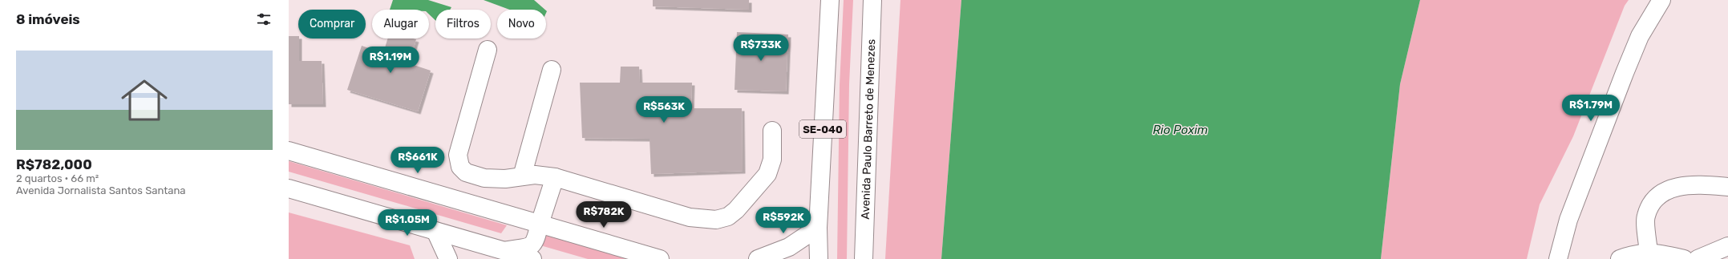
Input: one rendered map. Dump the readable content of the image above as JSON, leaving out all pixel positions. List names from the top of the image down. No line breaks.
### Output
{"streets":{"main road":["SE-040","Avenida Paulo Barreto de Menezes"]},"water":["Rio Poxim"],"page":{"heading":"8 imóveis","chip":["Comprar","Alugar","Filtros","Novo"],"price":["R$733K","R$1.19M","R$1.79M","R$563K","R$661K","R$782K","R$592K","R$1.05M"],"list":[{"name":"R$782,000","note":"2 quartos · 66 m² · Avenida Jornalista Santos Santana"}]}}
